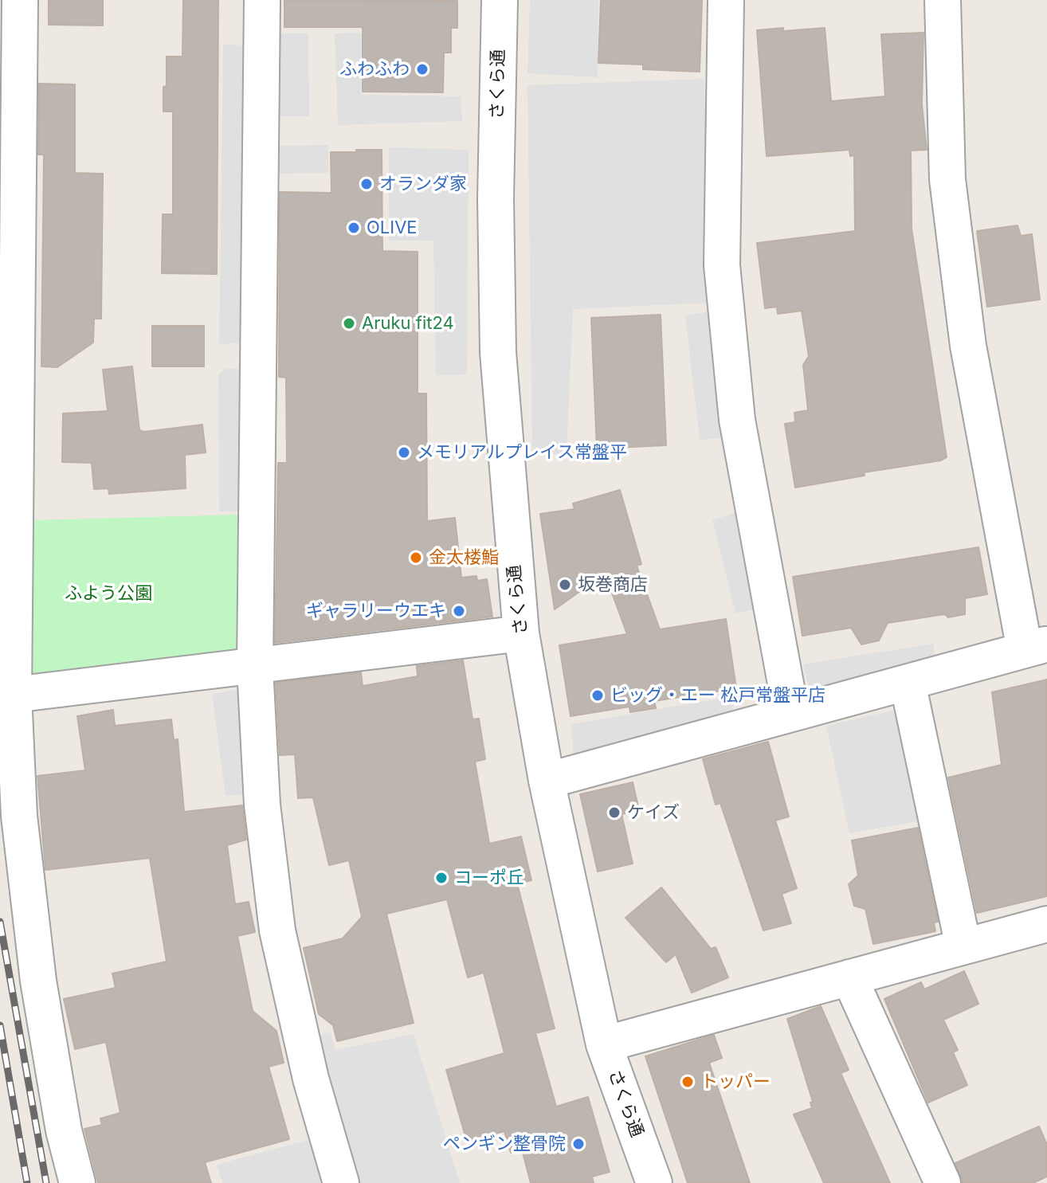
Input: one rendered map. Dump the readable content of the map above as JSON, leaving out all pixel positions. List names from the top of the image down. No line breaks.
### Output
{"streets":{"street":["さくら通"]},"parks":["ふよう公園"],"places":["ふわふわ","オランダ家","OLIVE","Aruku fit24","メモリアルプレイス常盤平","金太楼鮨","坂巻商店","ギャラリーウエキ","ビッグ・エー 松戸常盤平店","ケイズ","コーポ丘","トッパー","ペンギン整骨院"]}
